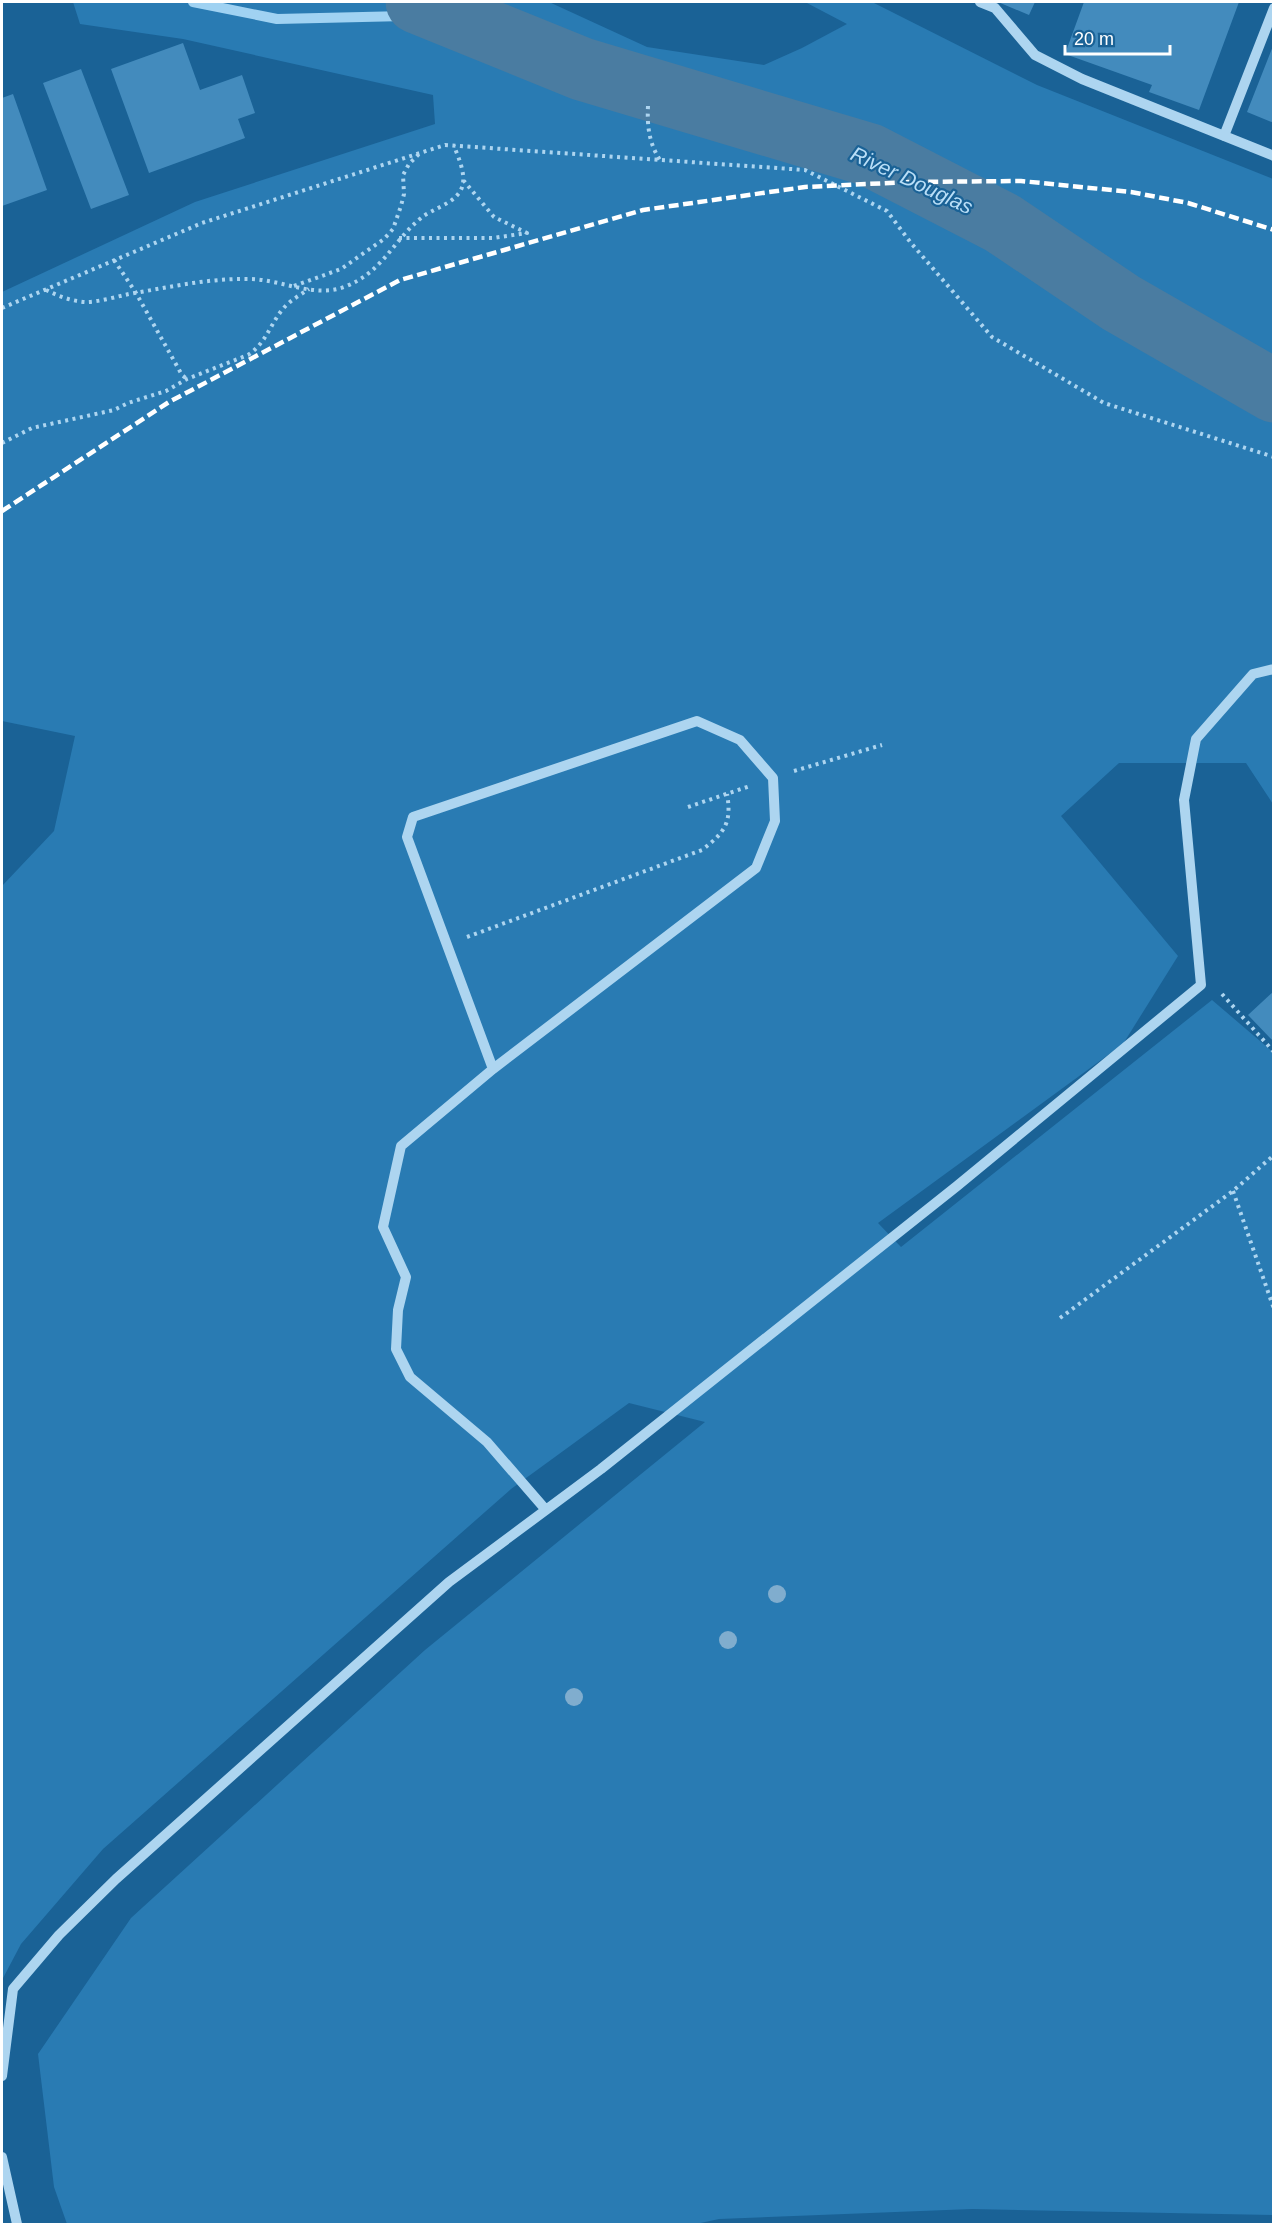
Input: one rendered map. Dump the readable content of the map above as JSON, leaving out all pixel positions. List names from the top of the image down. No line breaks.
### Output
{"water":["River Douglas"],"scale_bar":"20 m"}
